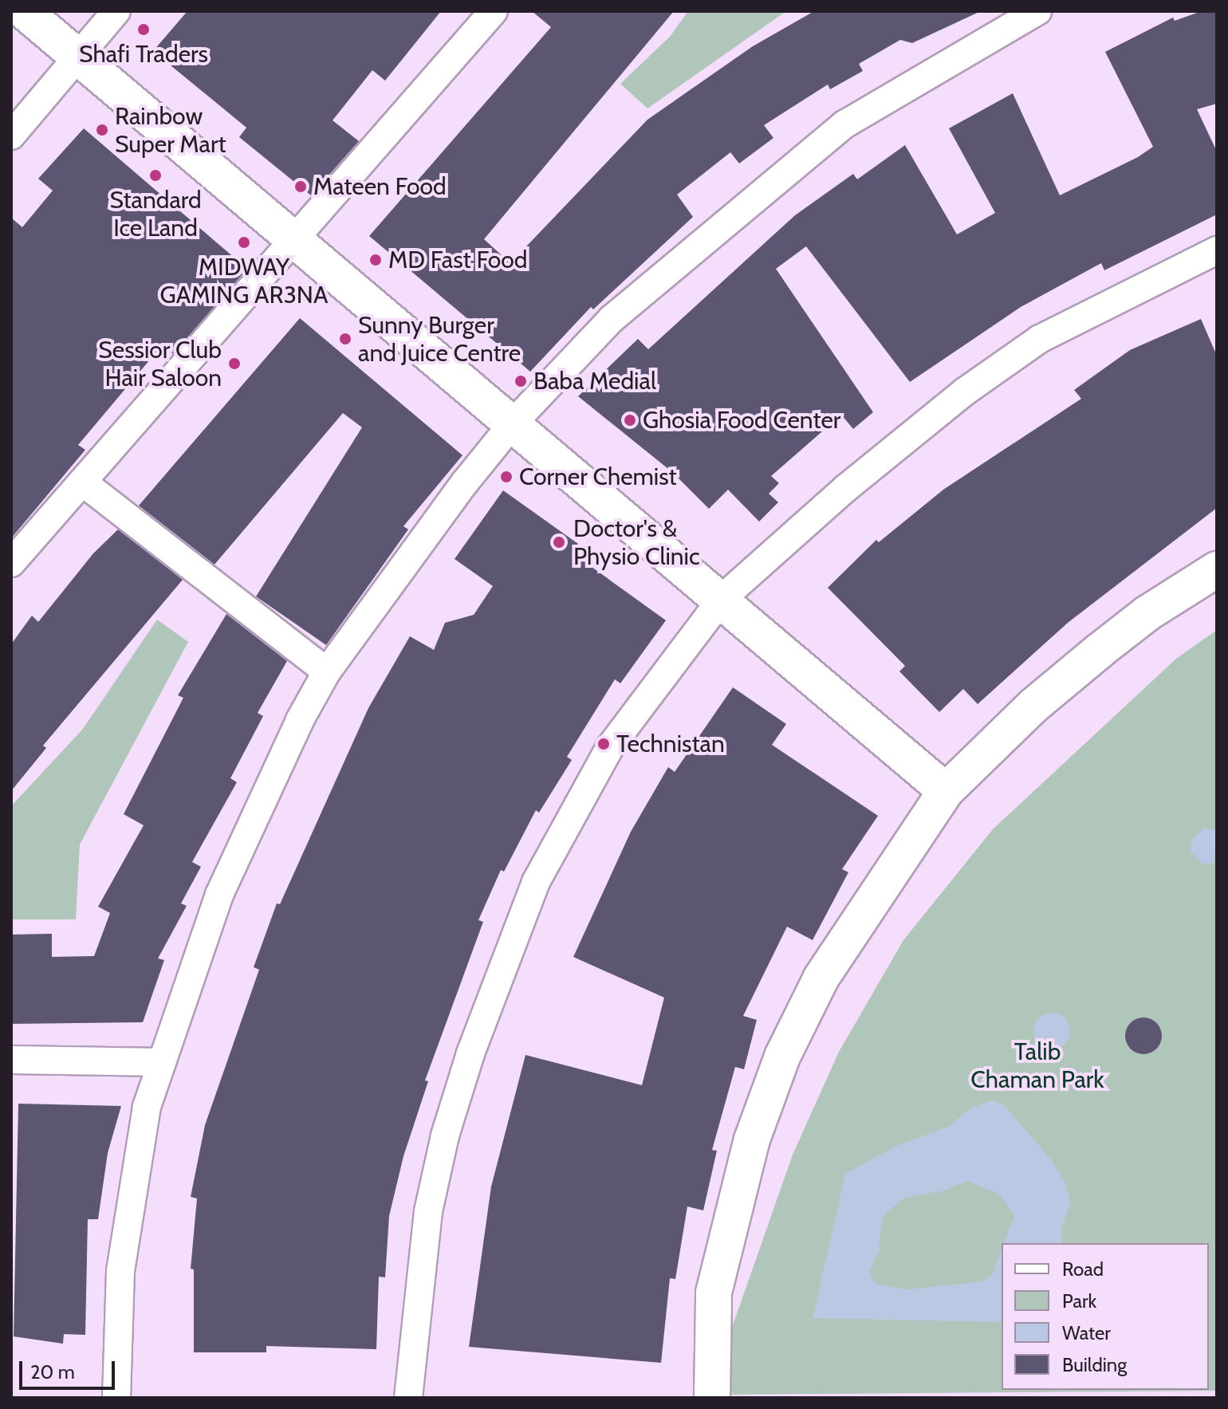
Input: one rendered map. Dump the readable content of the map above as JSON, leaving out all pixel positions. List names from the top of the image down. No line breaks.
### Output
{"parks":["Talib Chaman Park"],"places":["Shafi Traders","Rainbow Super Mart","Standard Ice Land","Mateen Food","MIDWAY GAMING AR3NA","MD Fast Food","Sunny Burger and Juice Centre","Sessior Club Hair Saloon","Baba Medial","Ghosia Food Center","Corner Chemist","Doctor's & Physio Clinic","Technistan"],"legend":["Road","Park","Water","Building"],"scale_bar":"20 m"}
